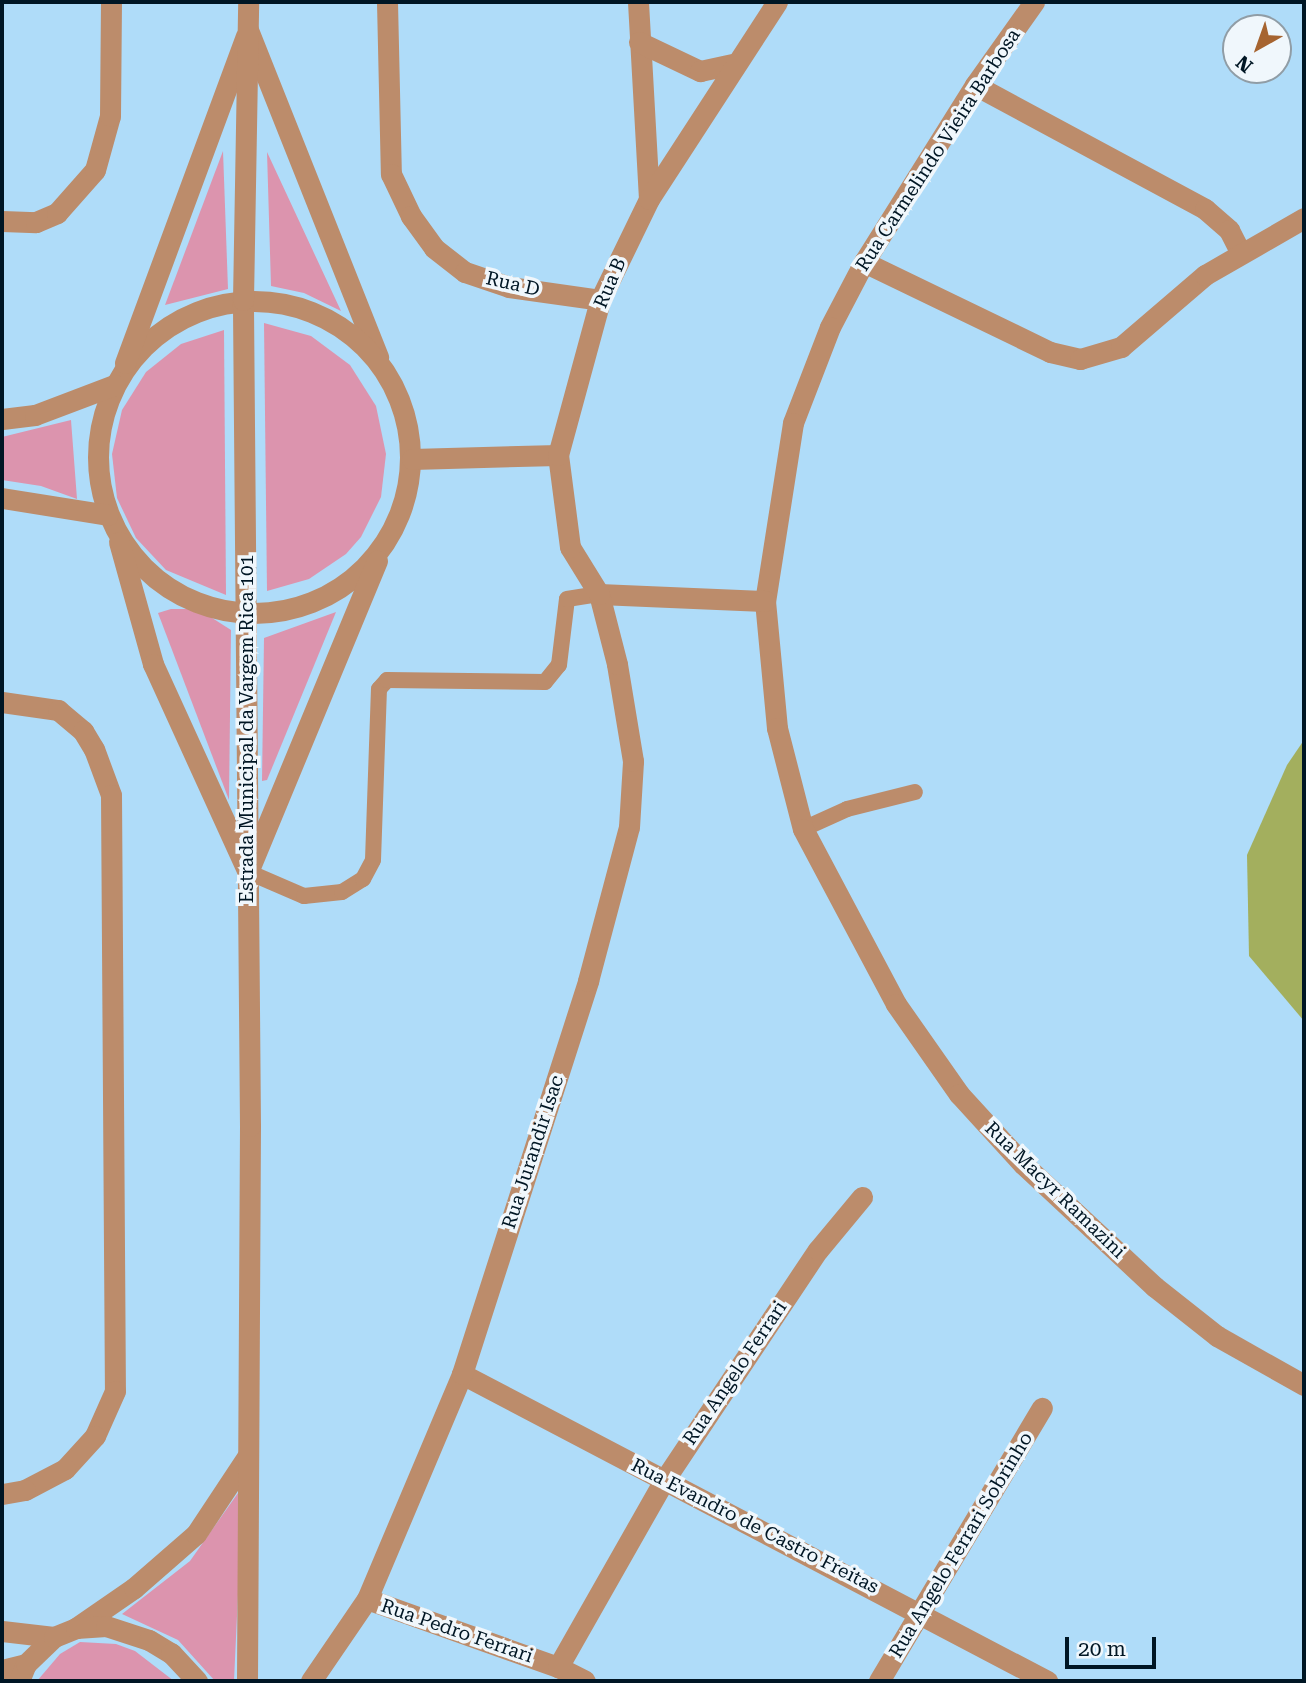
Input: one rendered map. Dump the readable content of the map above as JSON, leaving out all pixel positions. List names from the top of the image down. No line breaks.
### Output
{"streets":{"street":["Rua Carmelindo Vieira Barbosa","Rua B","Rua D","Estrada Municipal da Vargem Rica 101","Rua Jurandir Isac","Rua Macyr Ramazini","Rua Angelo Ferrari","Rua Evandro de Castro Freitas","Rua Angelo Ferrari Sobrinho","Rua Pedro Ferrari"]},"crossings":[["Rua Carmelindo Vieira Barbosa","Rua Macyr Ramazini"],["Rua B","Rua D"],["Rua B","Rua Jurandir Isac"],["Rua Jurandir Isac","Rua Evandro de Castro Freitas"],["Rua Jurandir Isac","Rua Pedro Ferrari"],["Rua Angelo Ferrari","Rua Evandro de Castro Freitas"],["Rua Angelo Ferrari","Rua Pedro Ferrari"],["Rua Evandro de Castro Freitas","Rua Angelo Ferrari Sobrinho"]],"scale_bar":"20 m","north":"bottom left"}
